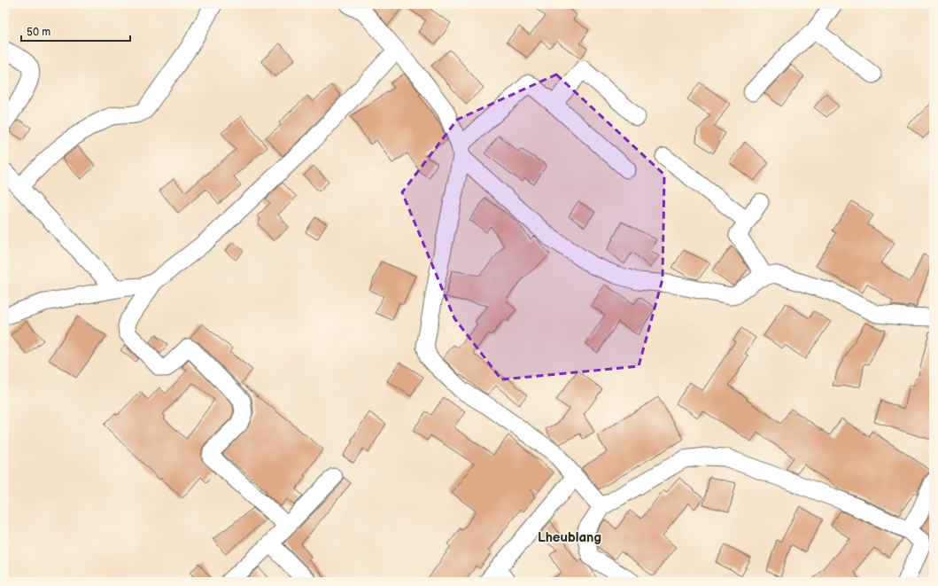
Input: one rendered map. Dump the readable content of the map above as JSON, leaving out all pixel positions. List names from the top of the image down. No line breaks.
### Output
{"districts":["Lheublang"],"scale_bar":"50 m"}
